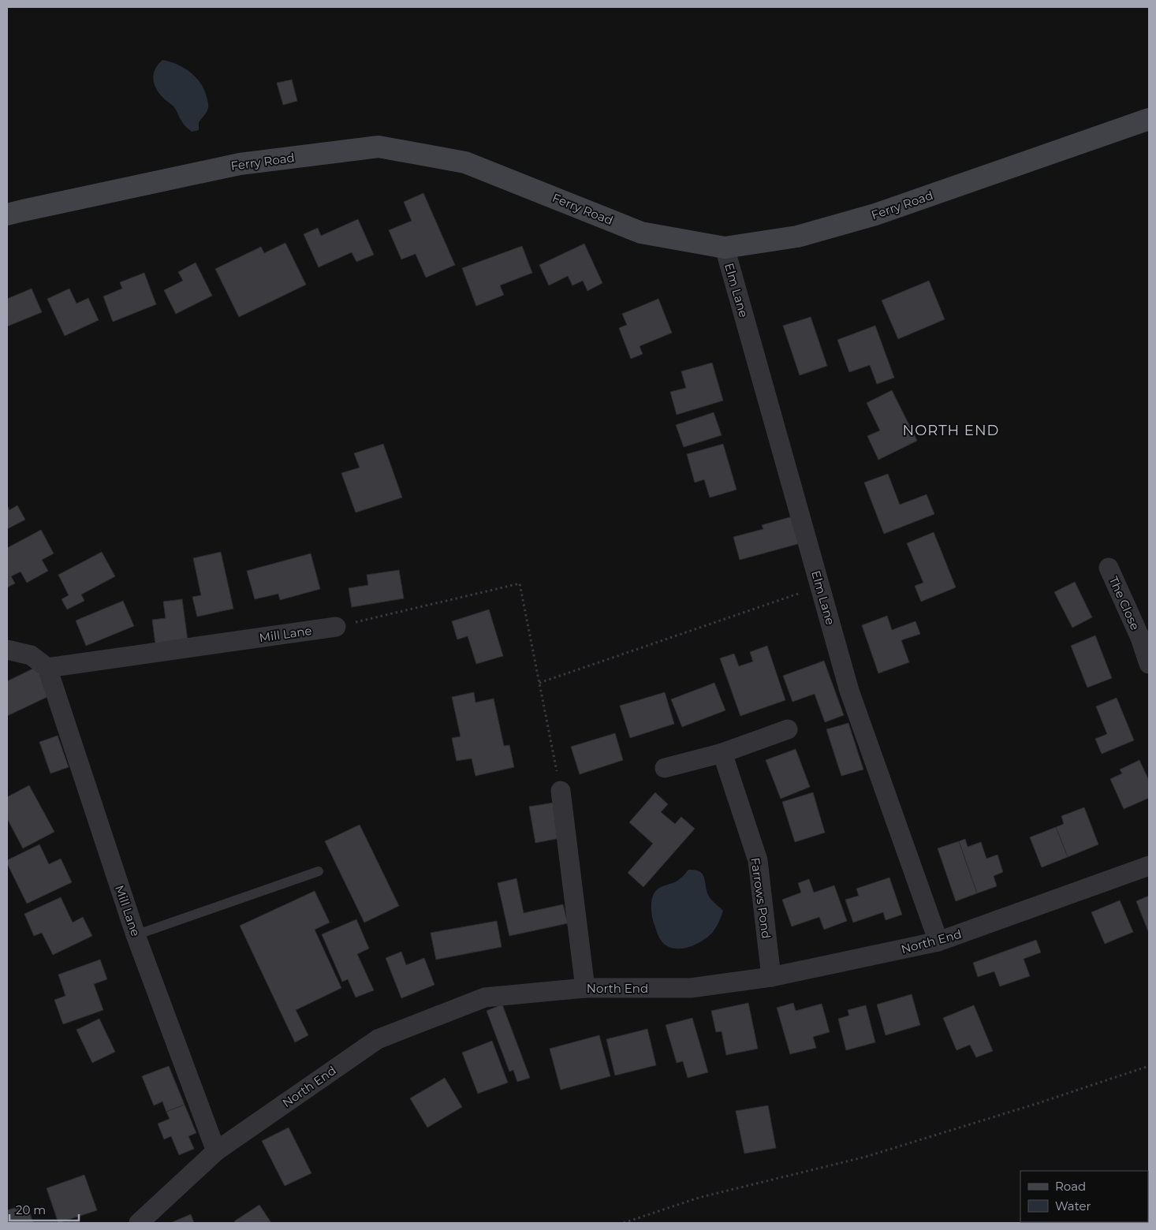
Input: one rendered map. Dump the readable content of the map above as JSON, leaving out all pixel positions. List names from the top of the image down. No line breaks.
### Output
{"streets":{"street":["Ferry Road","Elm Lane","The Close","Mill Lane","Farrows Pond","North End"]},"crossings":[["Ferry Road","Elm Lane"],["Elm Lane","North End"],["Mill Lane","North End"],["Farrows Pond","North End"]],"districts":["NORTH END"],"legend":["Road","Water"],"scale_bar":"20 m"}
